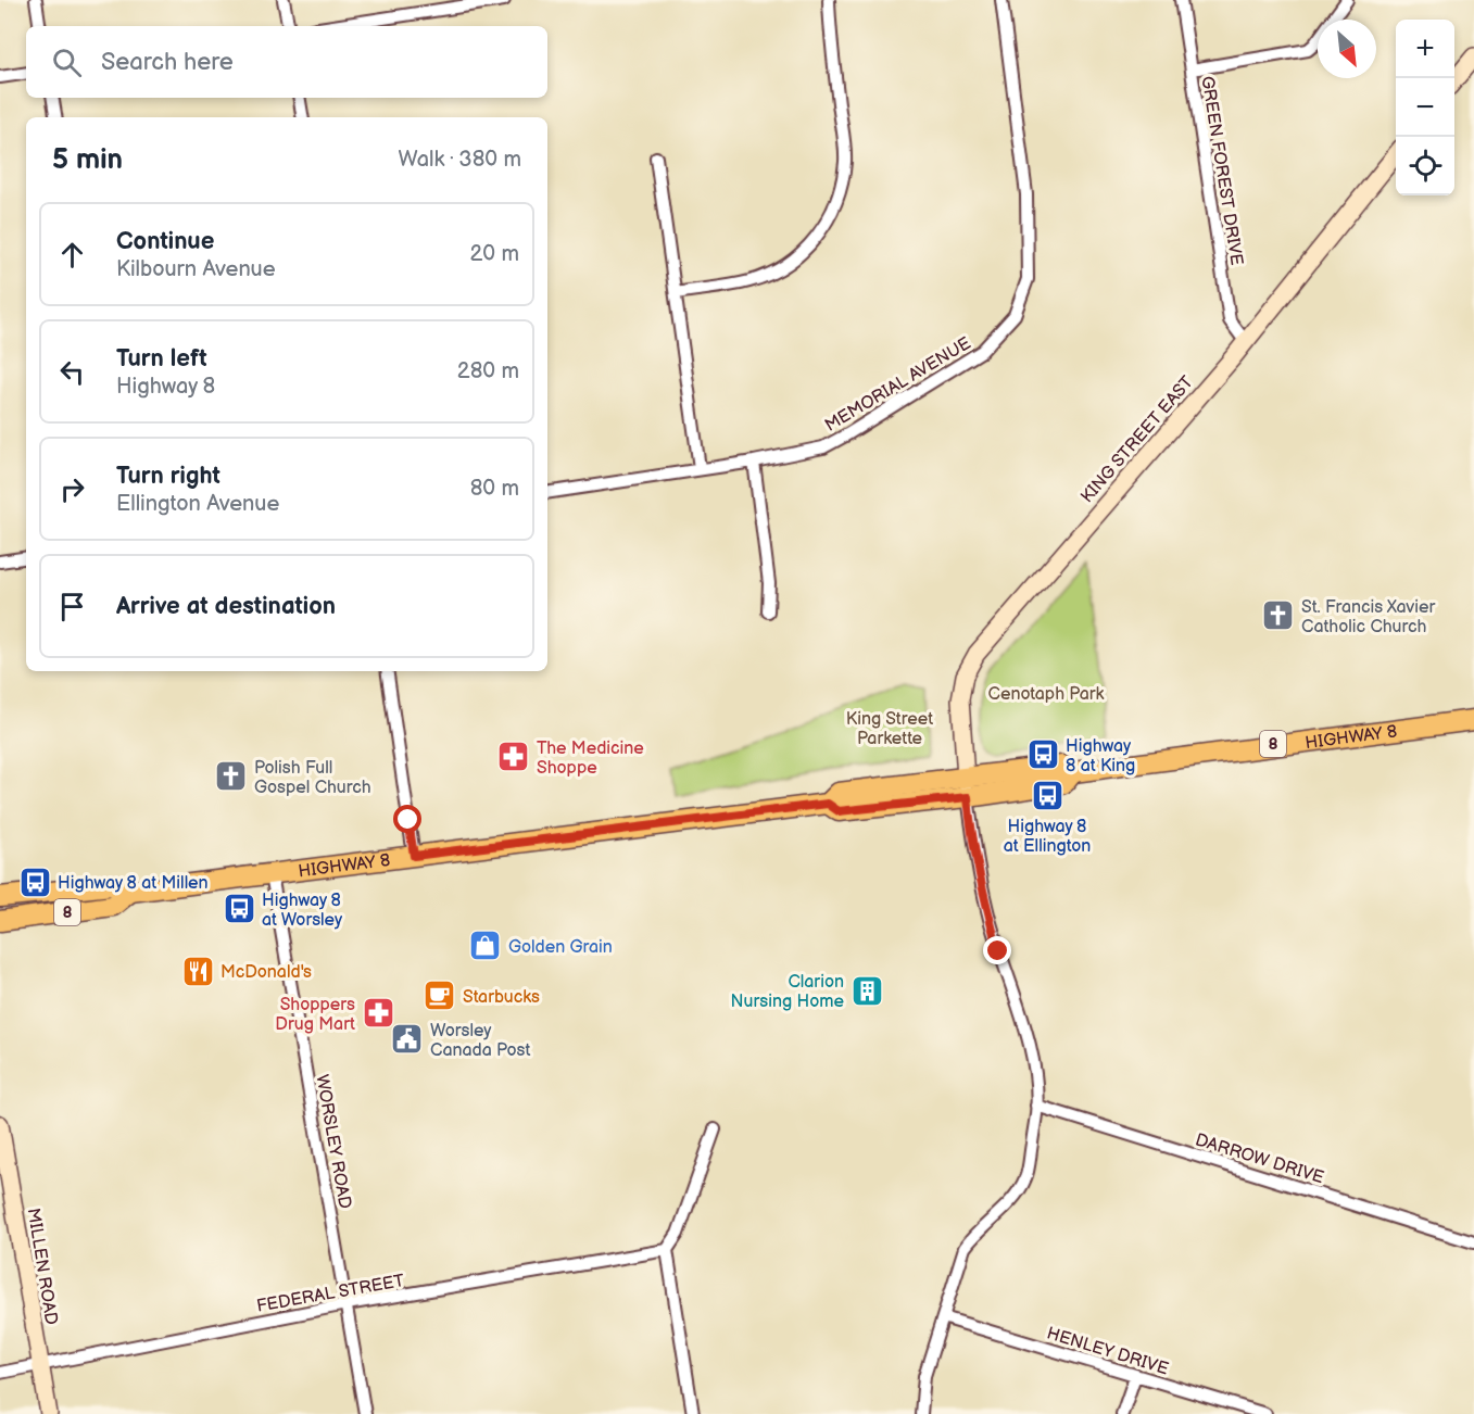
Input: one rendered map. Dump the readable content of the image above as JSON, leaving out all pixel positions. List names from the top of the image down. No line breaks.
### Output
{"streets":{"main road":["KING STREET EAST","HIGHWAY 8","8","MILLEN ROAD"],"street":["GREEN FOREST DRIVE","MEMORIAL AVENUE","WORSLEY ROAD","DARROW DRIVE","FEDERAL STREET","HENLEY DRIVE"]},"crossings":[["GREEN FOREST DRIVE","KING STREET EAST"],["KING STREET EAST","HIGHWAY 8"],["HIGHWAY 8","WORSLEY ROAD"],["WORSLEY ROAD","FEDERAL STREET"],["MILLEN ROAD","FEDERAL STREET"]],"parks":["Cenotaph Park","King Street Parkette"],"places":{"church":["St. Francis Xavier Catholic Church","Polish Full Gospel Church"],"bus stop":["Highway 8 at King","Highway 8 at Ellington","Highway 8 at Millen","Highway 8 at Worsley"],"pharmacy":["The Medicine Shoppe","Shoppers Drug Mart"],"shop":["Golden Grain"],"restaurant":["McDonald's"],"building":["Clarion Nursing Home"],"cafe":["Starbucks"],"public building":["Worsley Canada Post"]},"north":"bottom right","page":{"map_buttons":["+","−"],"search":"Search here","heading":["5 min","Walk · 380 m"],"list":[["Continue","Kilbourn Avenue","20 m"],["Turn left","Highway 8","280 m"],["Turn right","Ellington Avenue","80 m"],"Arrive at destination"]}}
